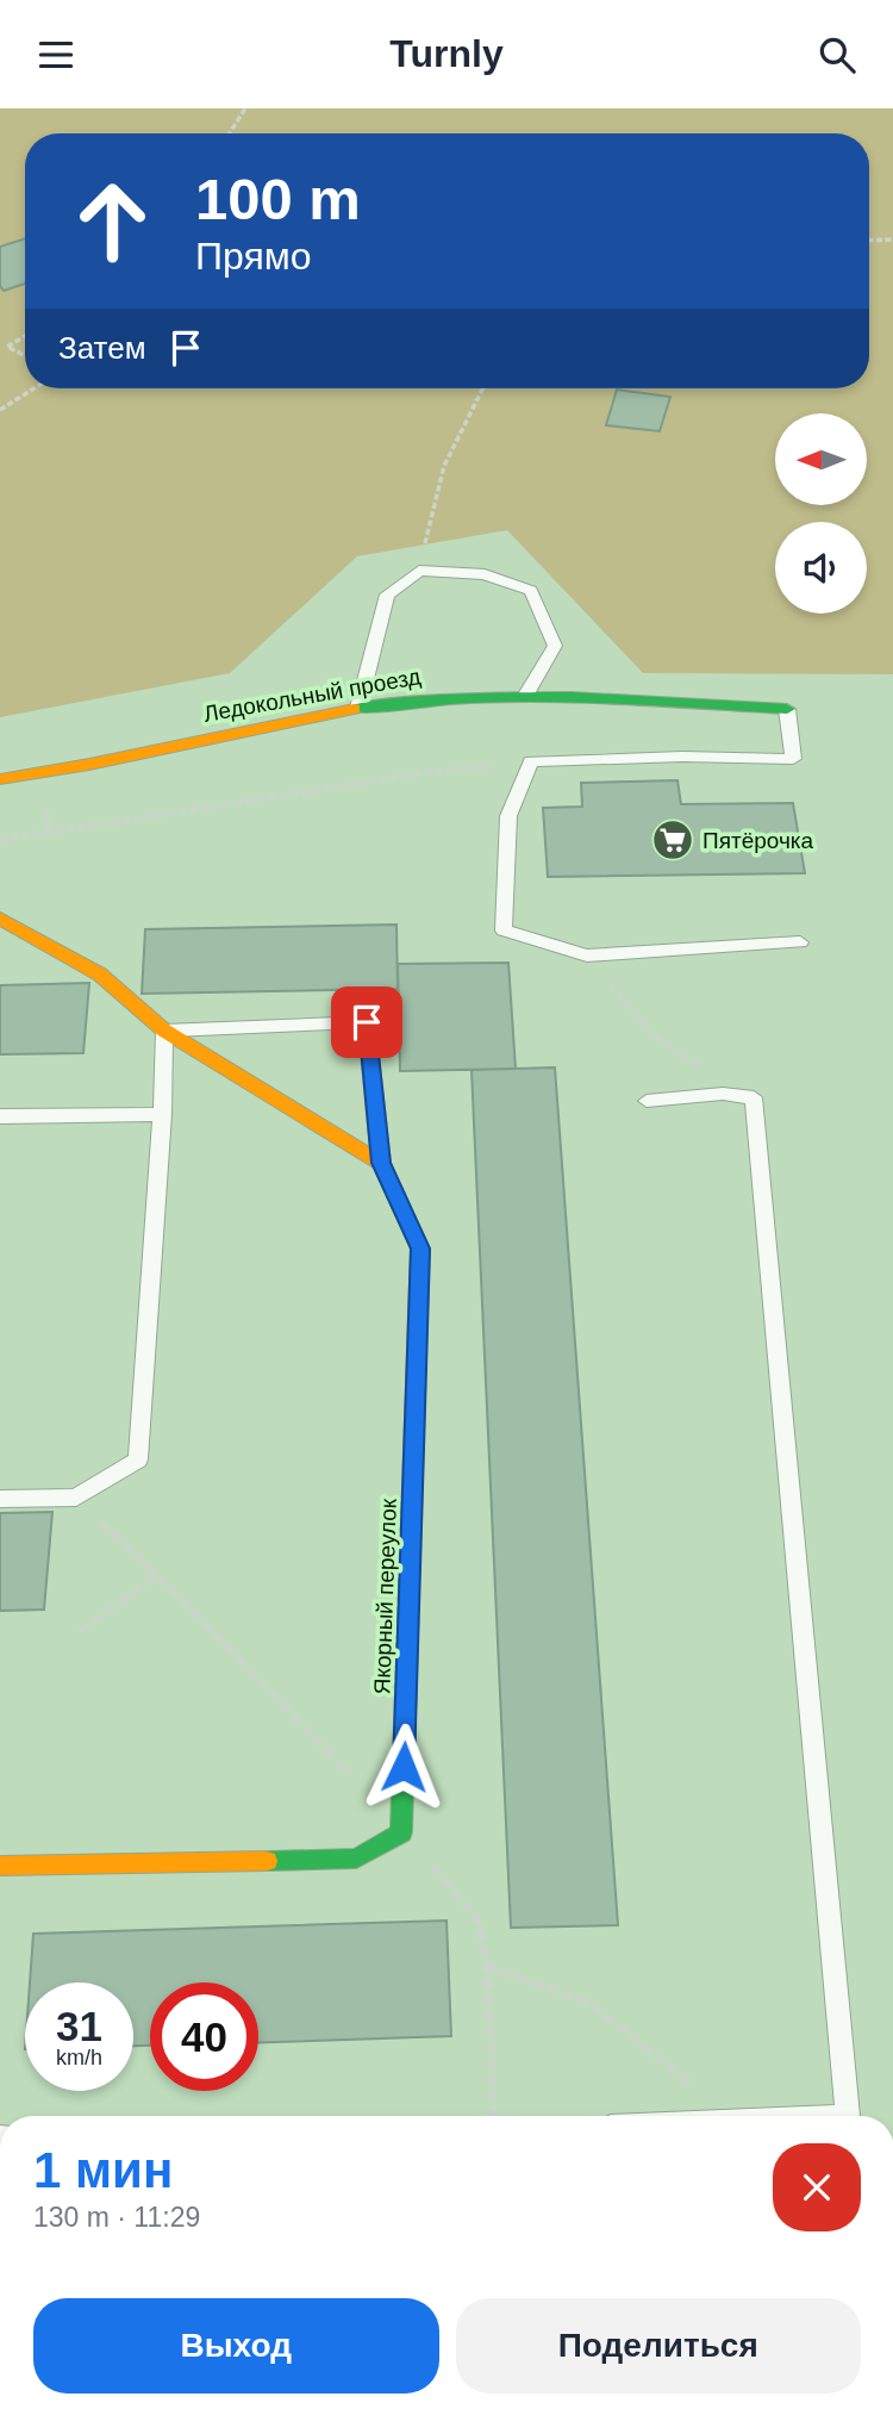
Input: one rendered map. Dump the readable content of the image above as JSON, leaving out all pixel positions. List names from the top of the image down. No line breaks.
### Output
{"streets":{"street":["Ледокольный проезд","Якорный переулок"]},"places":{"supermarket":["Пятёрочка"]},"north":"left","page":{"header":"Turnly","turn":["100 m","Прямо"],"then":"Затем","speed":"31 km/h","limit":"40","heading":["1 мин","130 m · 11:29"],"buttons":["Выход","Поделиться"]}}
